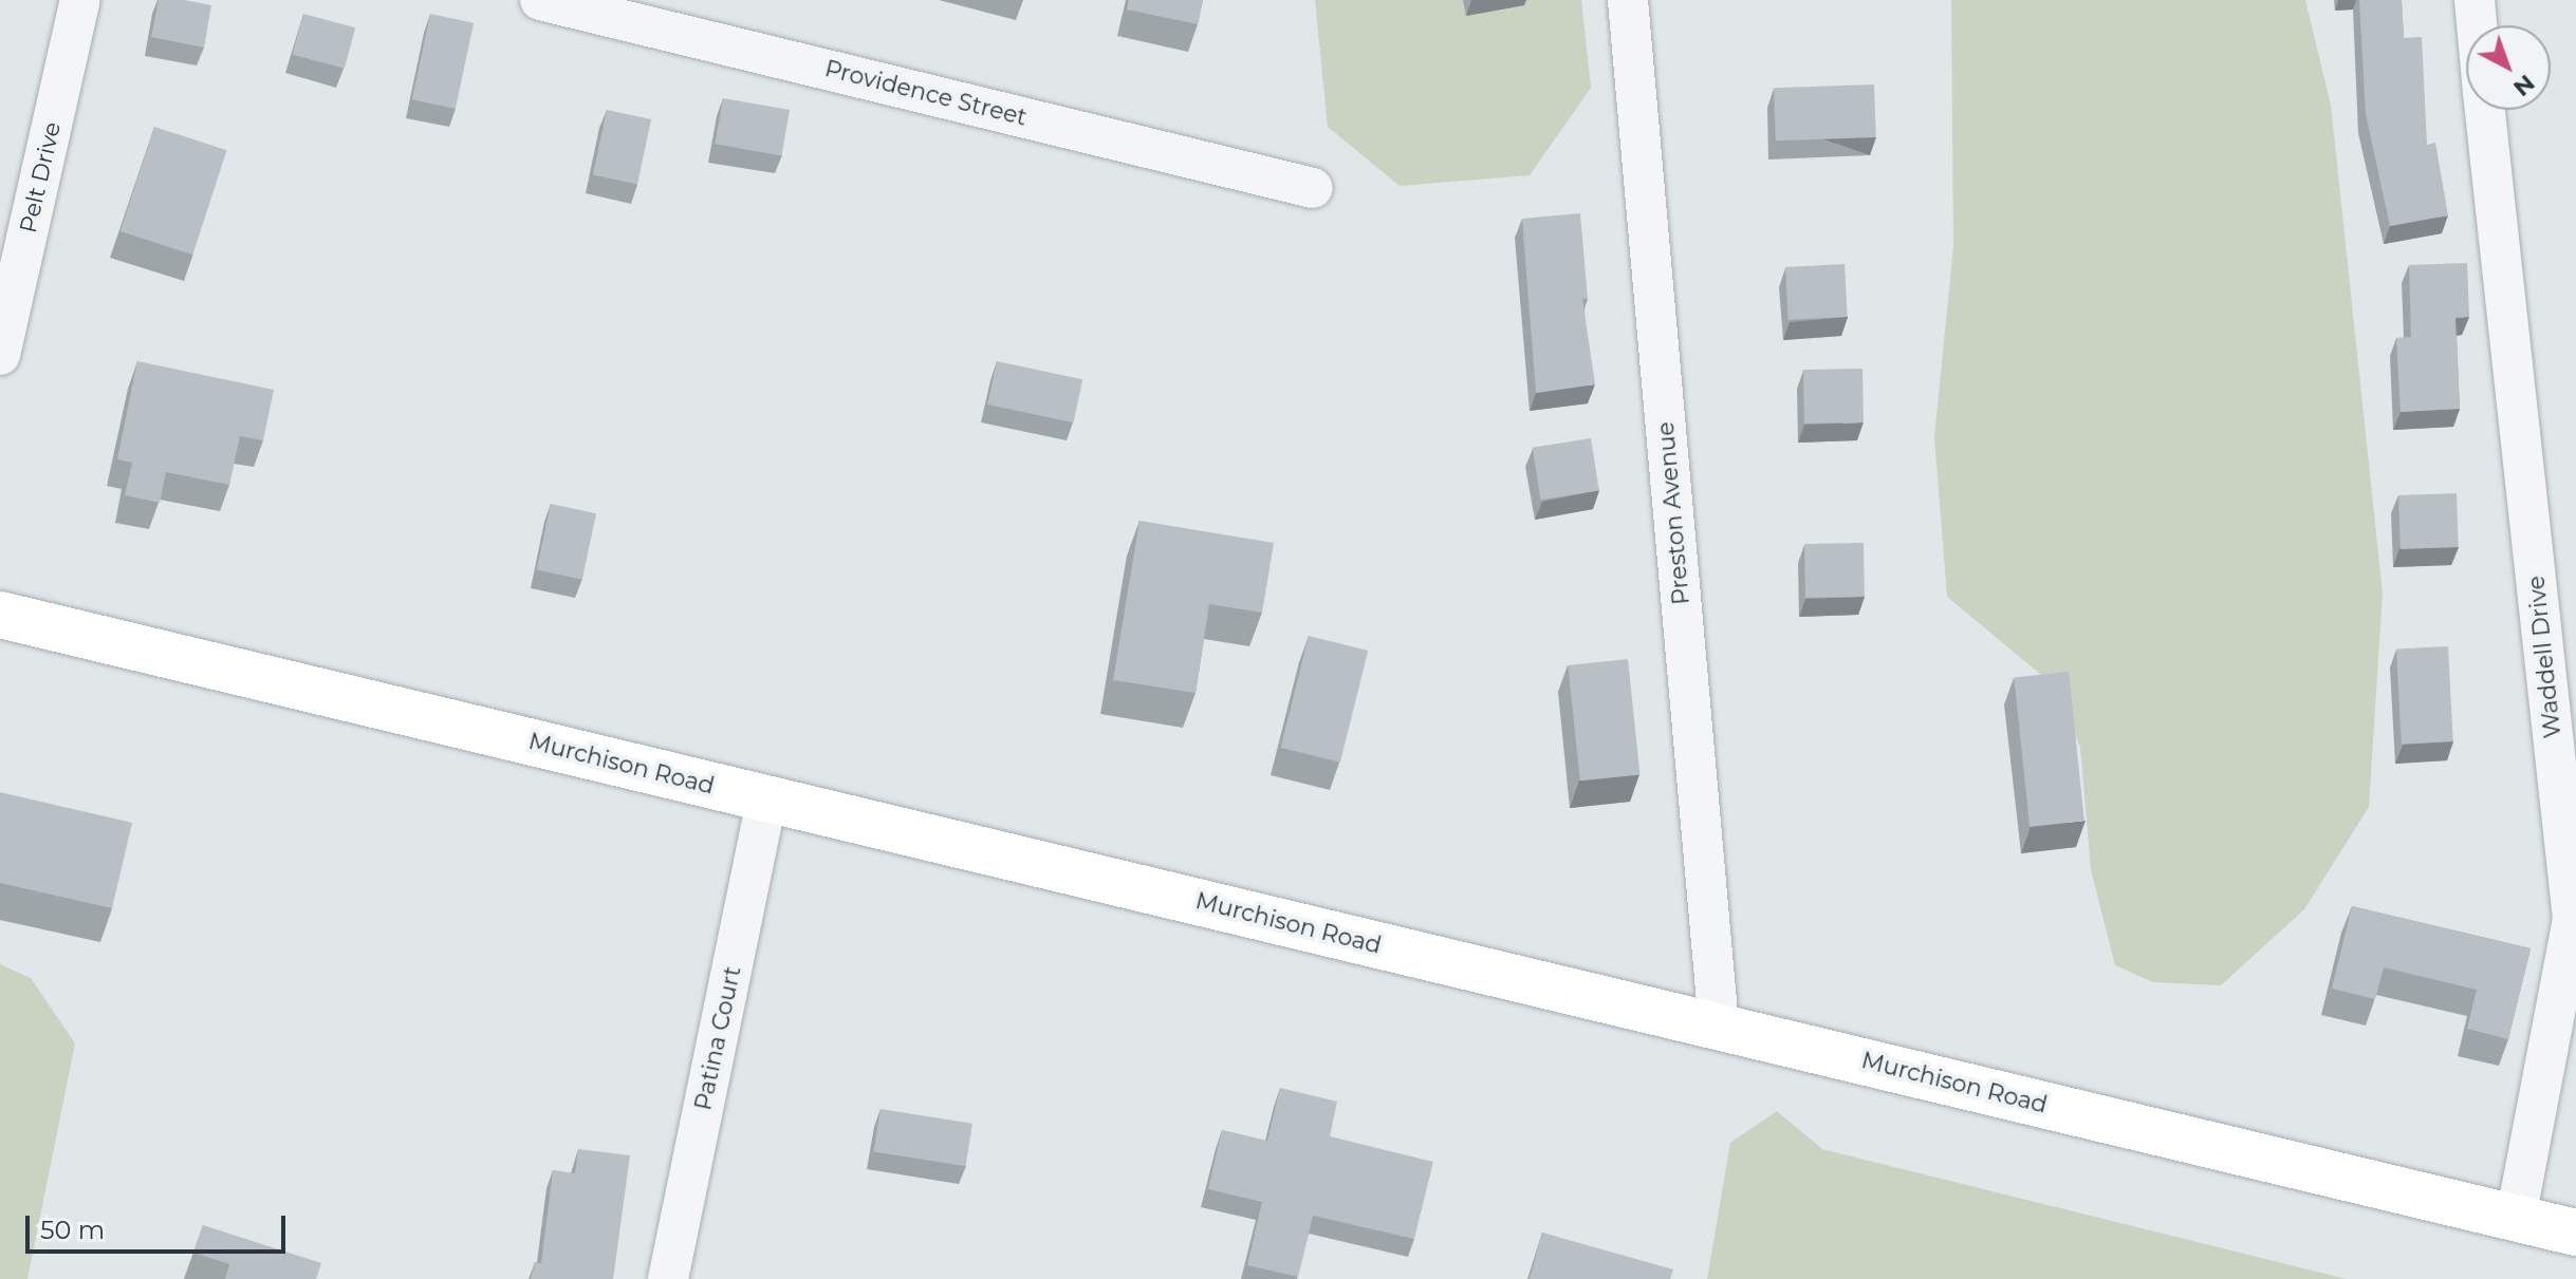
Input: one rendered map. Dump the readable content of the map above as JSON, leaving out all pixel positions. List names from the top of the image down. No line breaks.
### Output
{"streets":{"main road":["Murchison Road"],"street":["Providence Street","Pelt Drive","Preston Avenue","Waddell Drive","Patina Court"]},"crossings":[["Preston Avenue","Murchison Road"],["Waddell Drive","Murchison Road"],["Murchison Road","Patina Court"]],"scale_bar":"50 m","north":"bottom right"}
